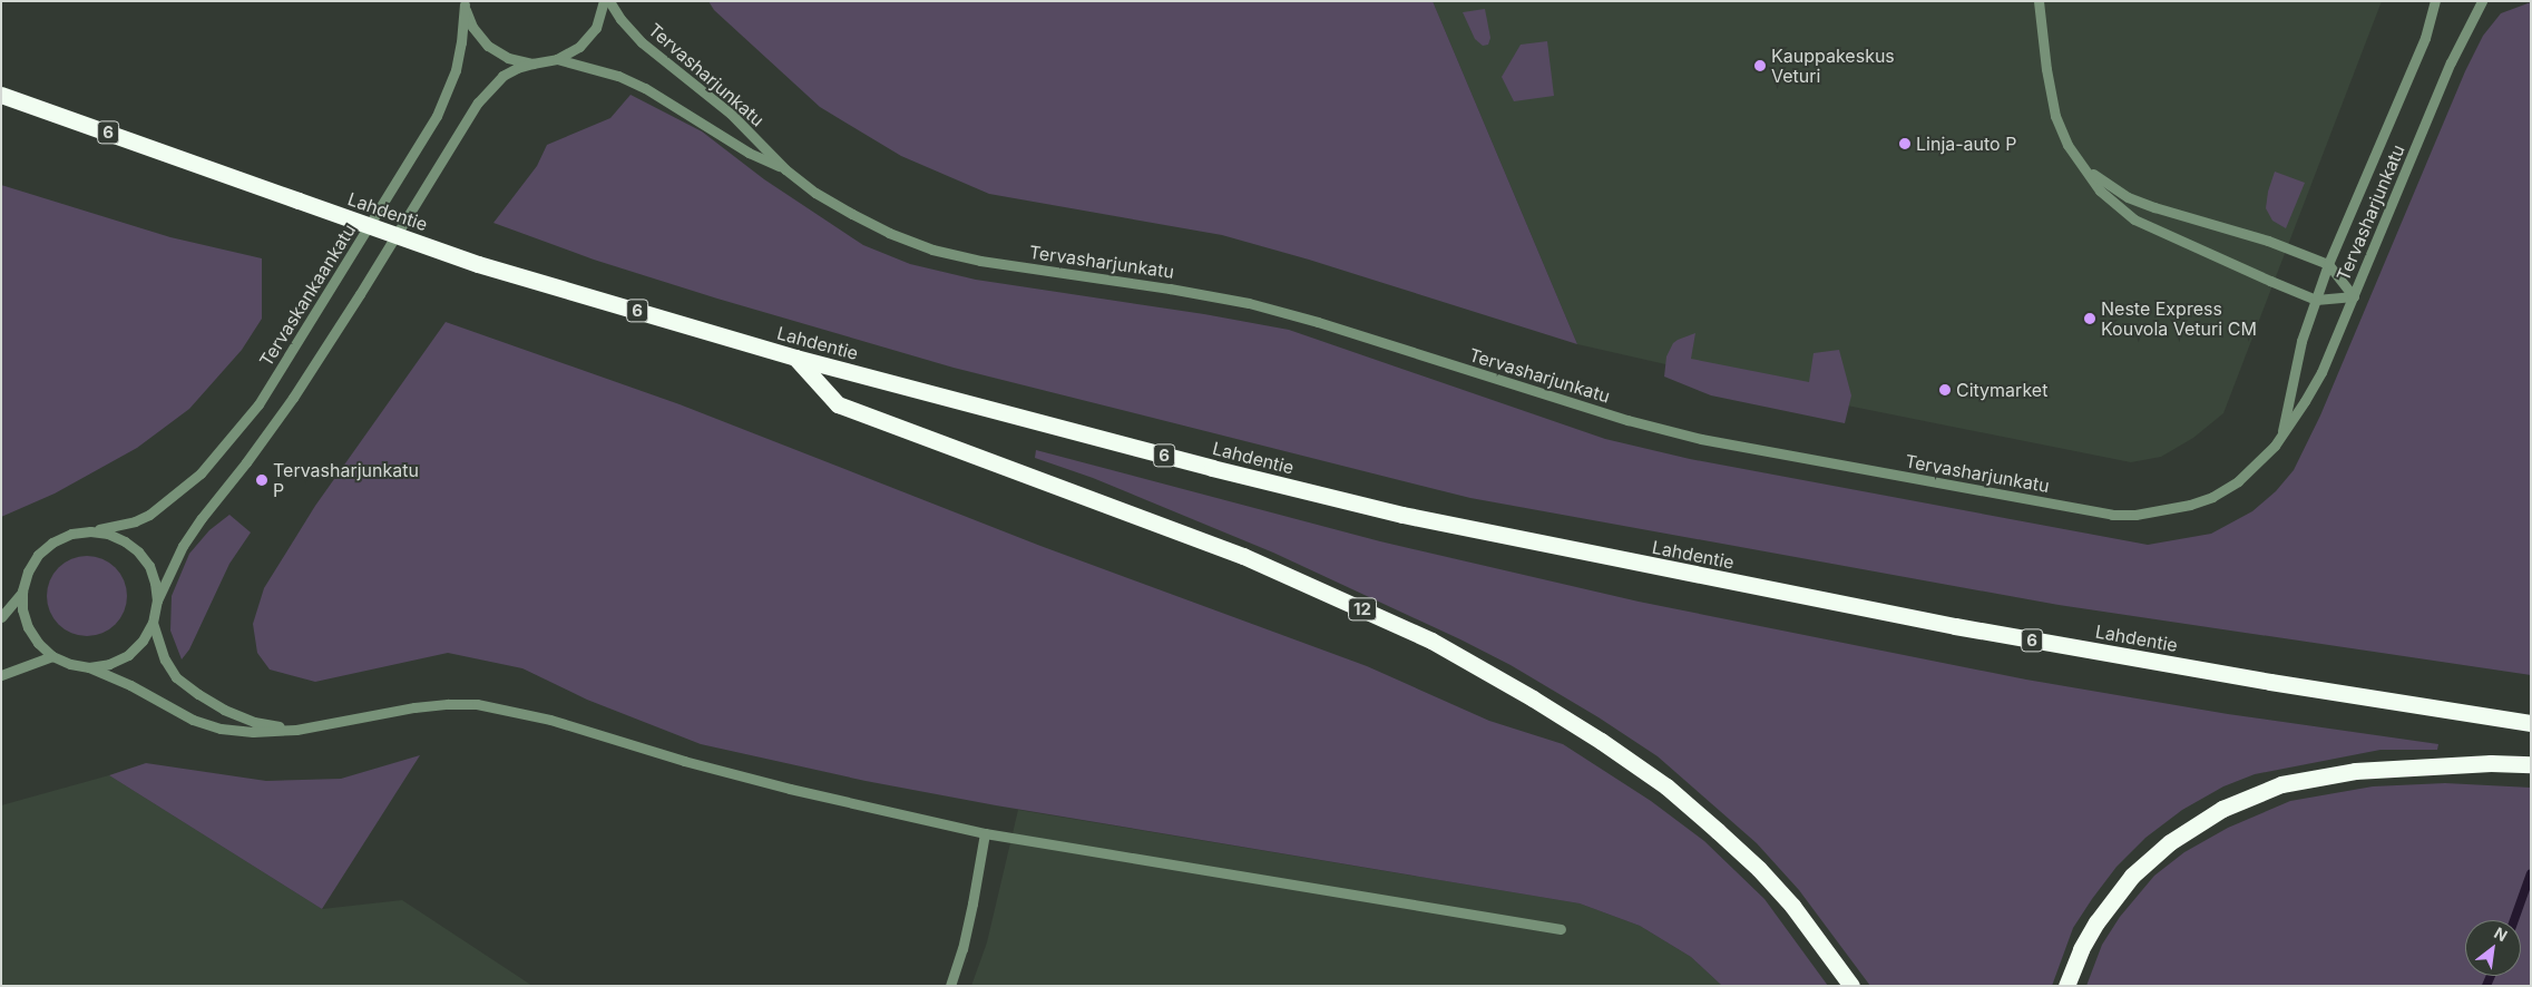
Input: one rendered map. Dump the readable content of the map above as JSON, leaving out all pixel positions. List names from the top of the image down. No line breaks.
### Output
{"streets":{"highway":["6","Lahdentie","12"],"street":["Tervasharjunkatu","Tervaskankaankatu"]},"crossings":[["Lahdentie","12"]],"places":["Kauppakeskus Veturi","Linja-auto P","Neste Express Kouvola Veturi CM","Citymarket","Tervasharjunkatu P"],"north":"top right"}
